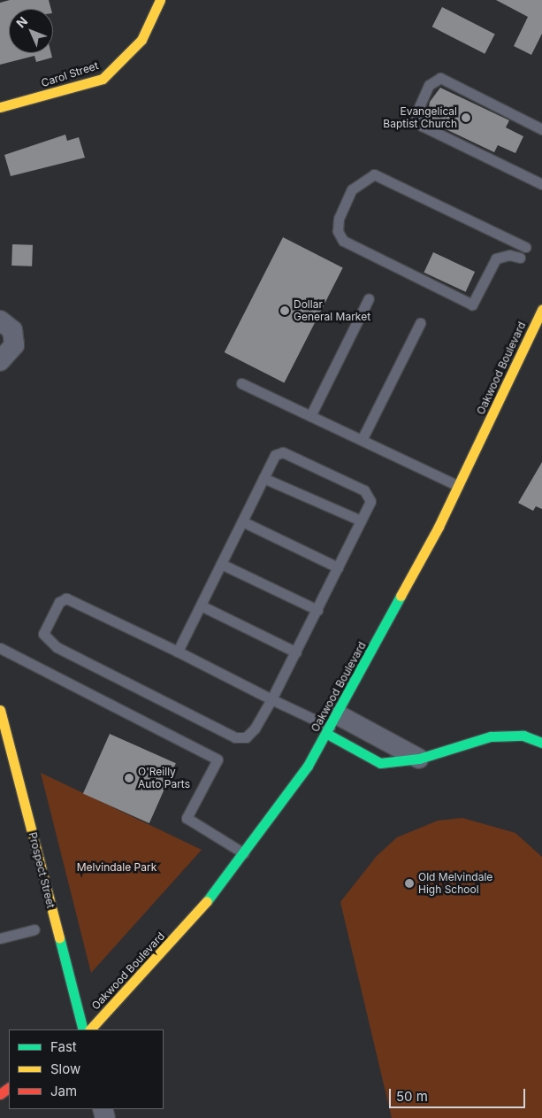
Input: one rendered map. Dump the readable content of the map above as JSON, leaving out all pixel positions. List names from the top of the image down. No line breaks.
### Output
{"streets":{"main road":["Carol Street","Oakwood Boulevard","Prospect Street"]},"parks":["Melvindale Park"],"places":["Evangelical Baptist Church","Dollar General Market","O'Reilly Auto Parts","Old Melvindale High School"],"legend":["Fast","Slow","Jam"],"scale_bar":"50 m","north":"top left"}
